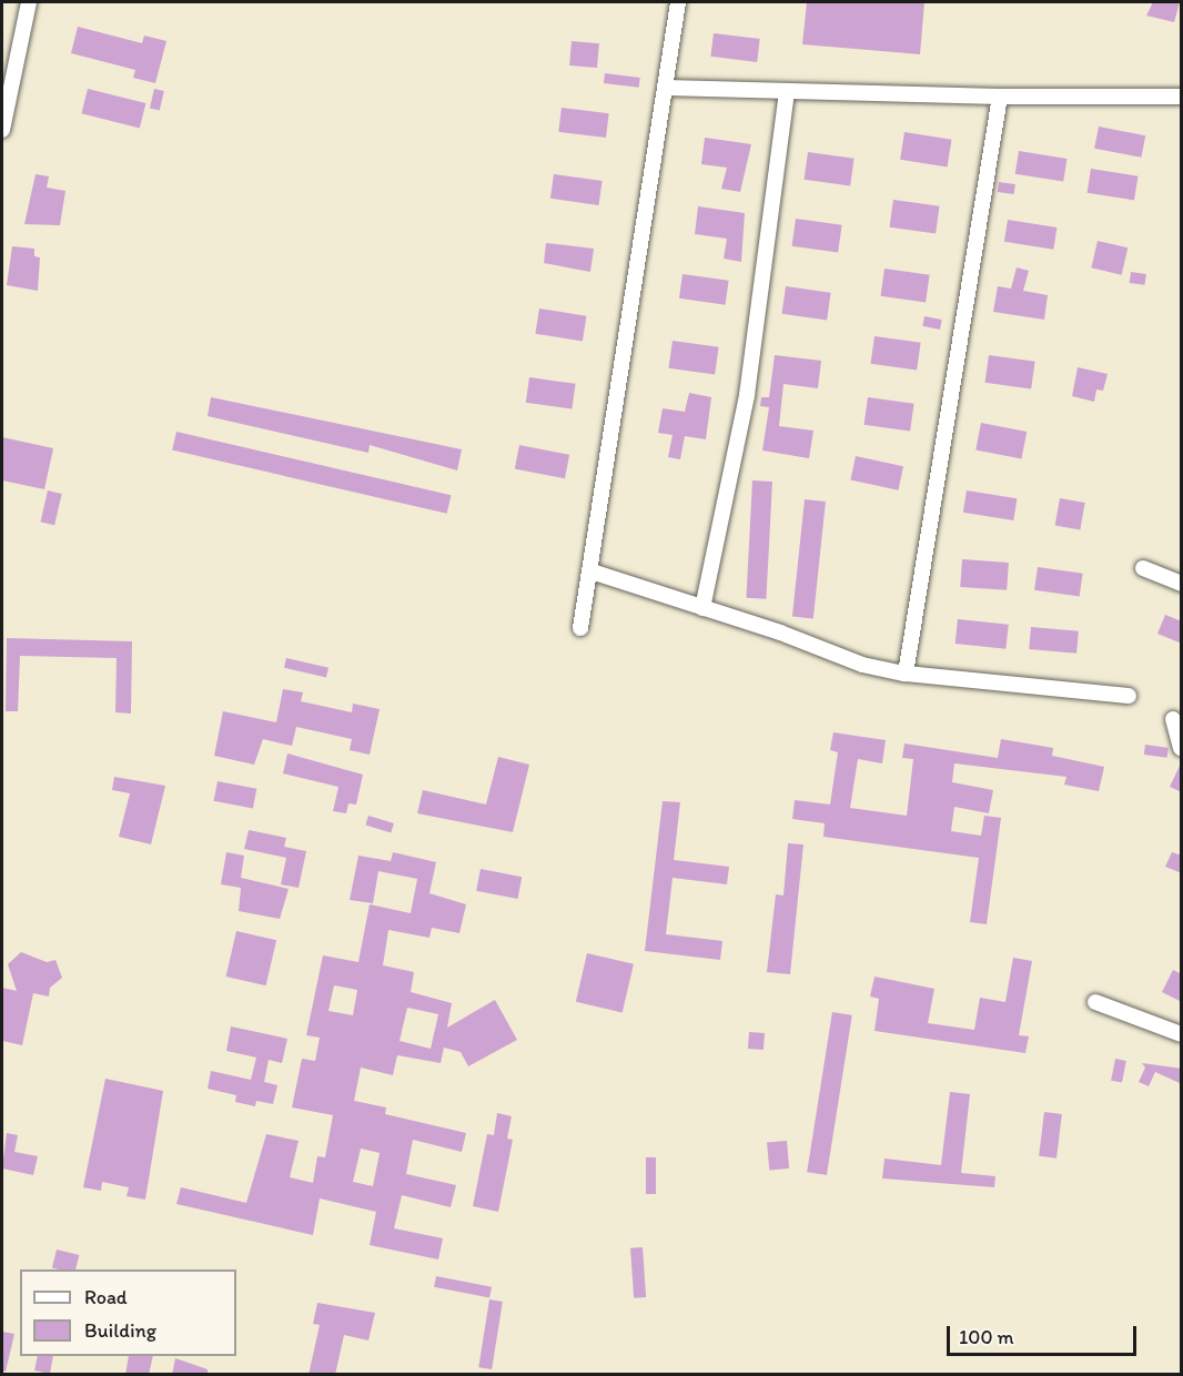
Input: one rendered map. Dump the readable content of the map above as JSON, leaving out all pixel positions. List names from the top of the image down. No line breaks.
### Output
{"legend":["Road","Building"],"scale_bar":"100 m"}
